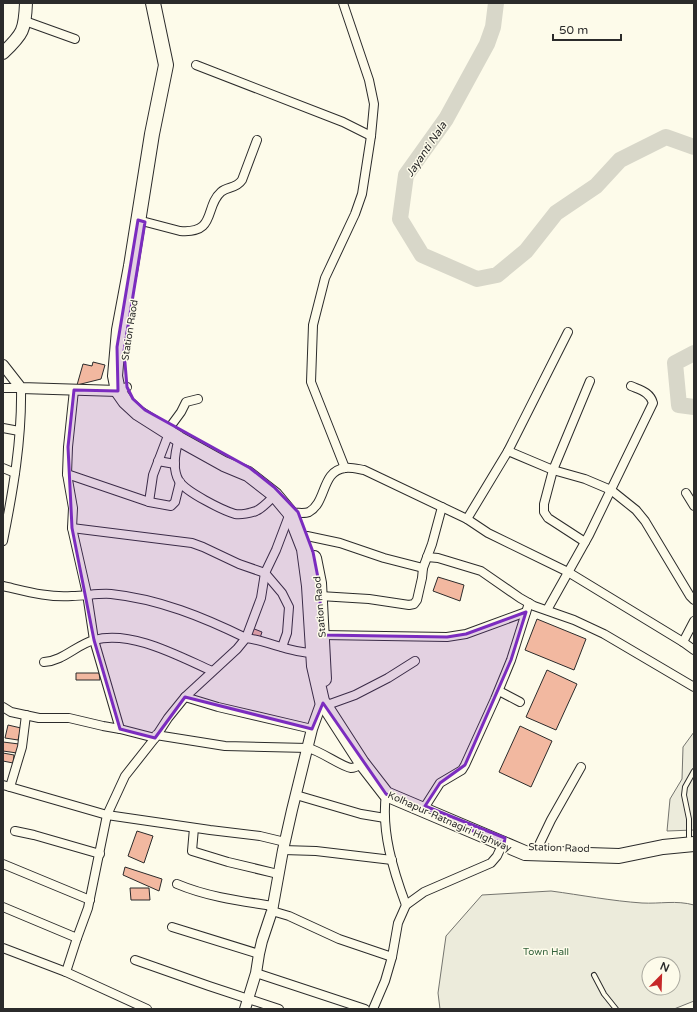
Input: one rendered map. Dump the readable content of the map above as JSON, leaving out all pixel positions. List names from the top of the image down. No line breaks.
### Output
{"streets":{"highway":["Station Raod","Kolhapur-Ratnagiri Highway"]},"crossings":[["Station Raod","Kolhapur-Ratnagiri Highway"]],"water":["Jayanti Nala"],"parks":["Town Hall"],"scale_bar":"50 m","north":"top right"}
